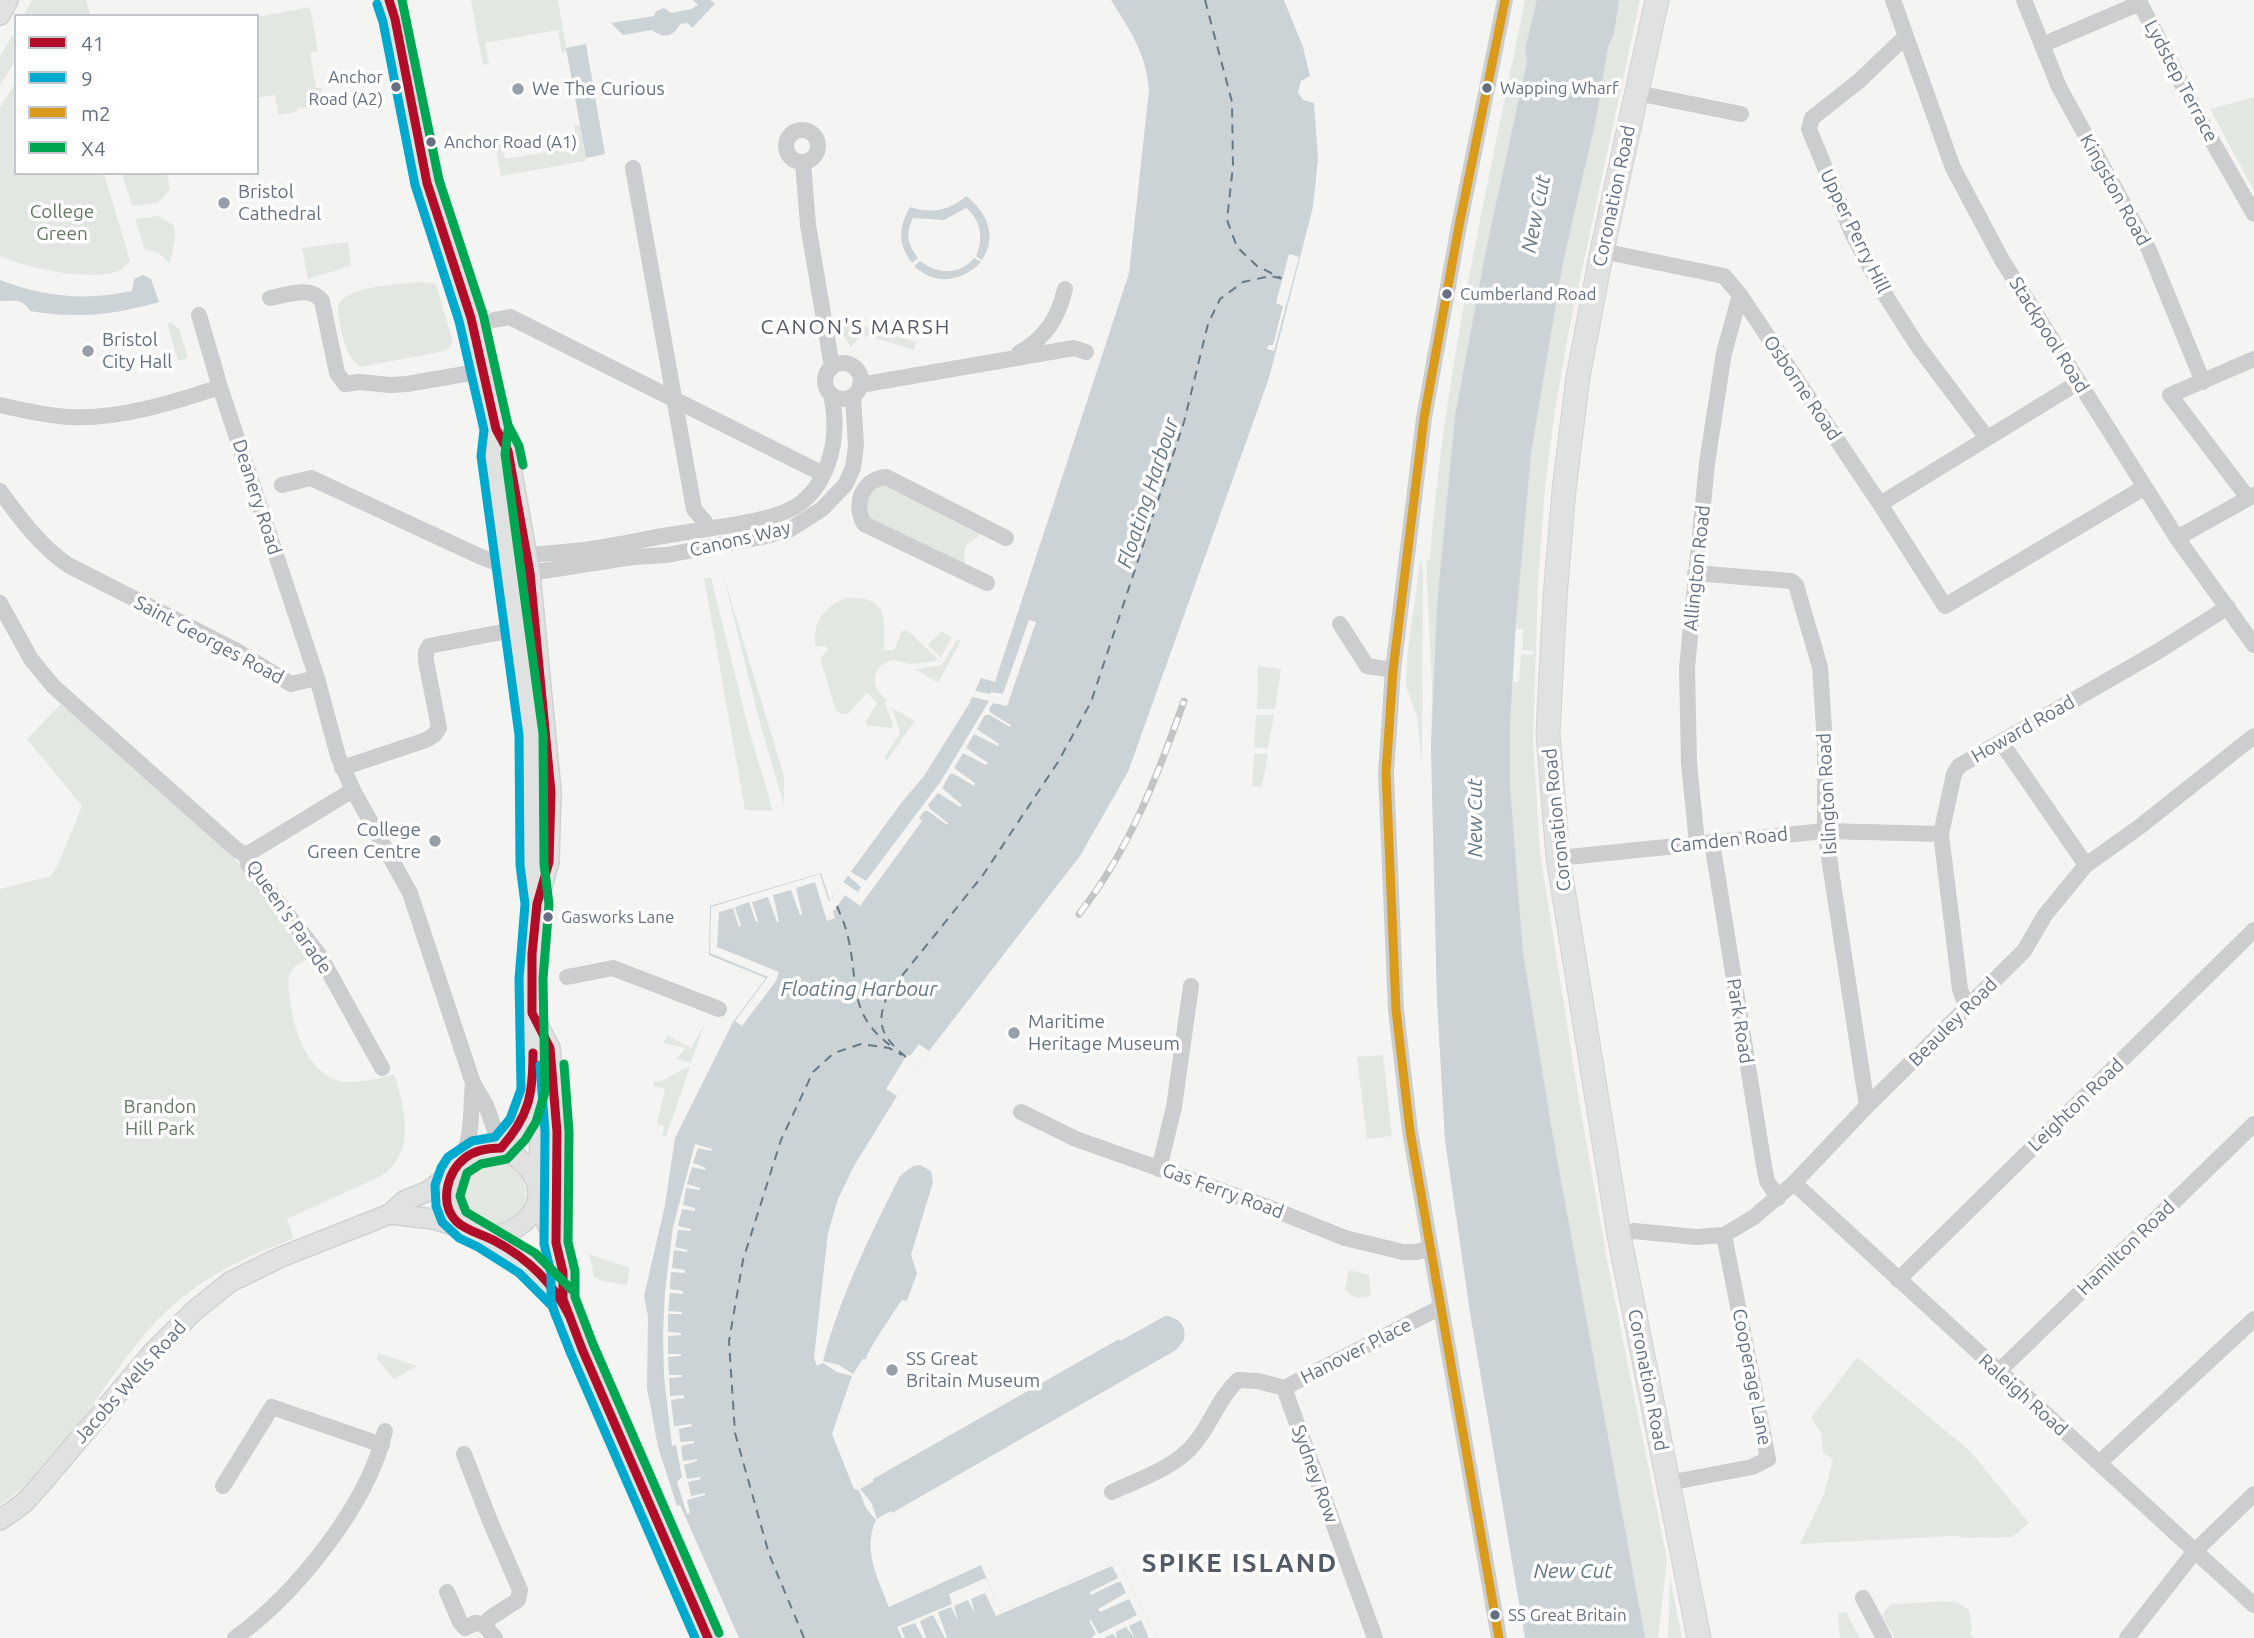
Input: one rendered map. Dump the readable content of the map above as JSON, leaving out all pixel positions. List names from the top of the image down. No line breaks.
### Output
{"streets":{"highway":["Coronation Road"],"main road":["Jacobs Wells Road"],"street":["Lydstep Terrace","Kingston Road","Upper Perry Hill","Stackpool Road","Osborne Road","Deanery Road","Canons Way","Allington Road","Saint Georges Road","Howard Road","Islington Road","Camden Road","Queen's Parade","Park Road","Beauley Road","Leighton Road","Gas Ferry Road","Hamilton Road","Hanover Place","Cooperage Lane","Raleigh Road","Sydney Row"]},"crossings":[["Lydstep Terrace","Kingston Road"],["Coronation Road","Osborne Road"],["Coronation Road","Camden Road"],["Coronation Road","Beauley Road"],["Coronation Road","Cooperage Lane"],["Upper Perry Hill","Stackpool Road"],["Stackpool Road","Osborne Road"],["Stackpool Road","Howard Road"],["Osborne Road","Allington Road"],["Deanery Road","Saint Georges Road"],["Allington Road","Islington Road"],["Allington Road","Camden Road"],["Allington Road","Park Road"],["Howard Road","Camden Road"],["Howard Road","Beauley Road"],["Islington Road","Camden Road"],["Islington Road","Beauley Road"],["Camden Road","Park Road"],["Park Road","Beauley Road"],["Beauley Road","Cooperage Lane"],["Beauley Road","Raleigh Road"],["Leighton Road","Raleigh Road"],["Hamilton Road","Raleigh Road"],["Hanover Place","Sydney Row"]],"districts":["CANON'S MARSH","SPIKE ISLAND"],"water":["New Cut","Floating Harbour"],"parks":["College Green","Brandon Hill Park"],"places":["Anchor Road (A2)","Wapping Wharf","We The Curious","Anchor Road (A1)","Bristol Cathedral","Cumberland Road","Bristol City Hall","College Green Centre","Gasworks Lane","Maritime Heritage Museum","SS Great Britain Museum","SS Great Britain"],"lines":["transit line 41","transit line m2","transit line X4","transit line 9"],"legend":["41","9","m2","X4"]}
